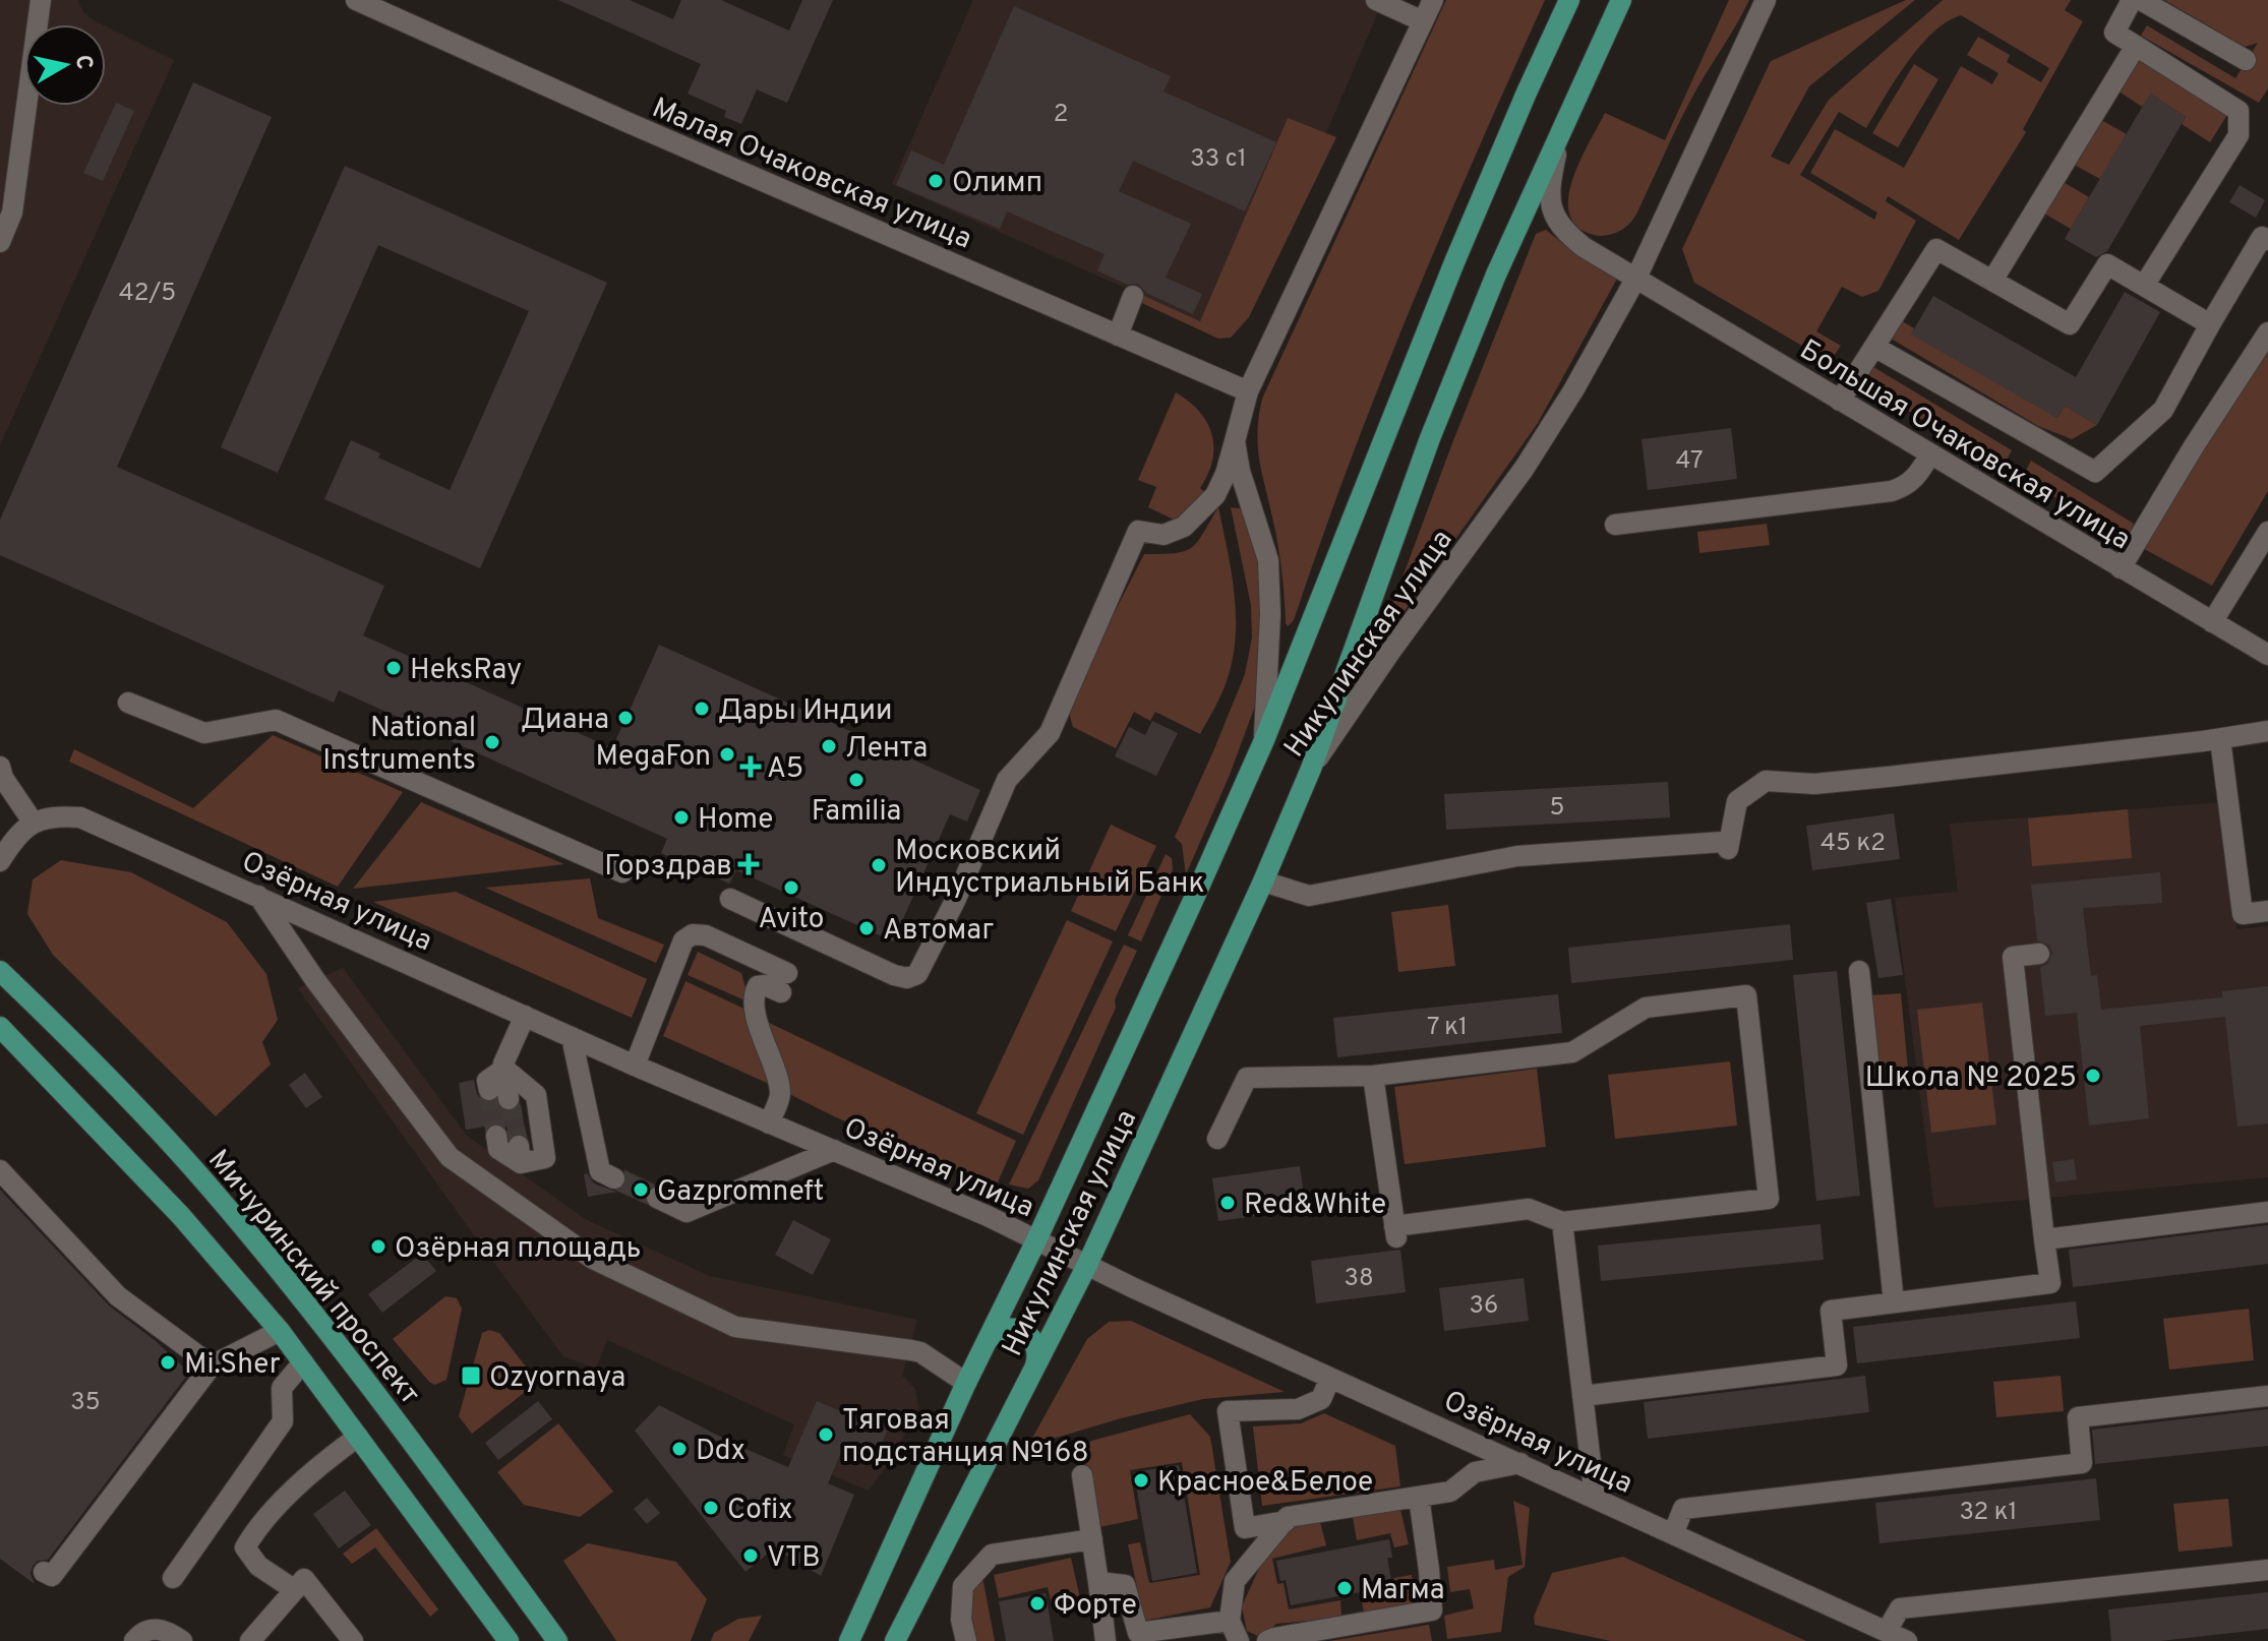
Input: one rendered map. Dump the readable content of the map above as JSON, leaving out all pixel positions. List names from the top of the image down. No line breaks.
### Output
{"streets":{"main road":["Никулинская улица","Мичуринский проспект"],"street":["Малая Очаковская улица","Большая Очаковская улица","Озёрная улица"]},"crossings":[["Малая Очаковская улица","Никулинская улица"],["Большая Очаковская улица","Никулинская улица"],["Никулинская улица","Озёрная улица"]],"places":{"other":["Олимп","HeksRay","Дары Индии","Диана","National Instruments","Лента","MegaFon","Familia","Home","Московский Индустриальный Банк","Avito","Автомаг","Школа № 2025","Gazpromneft","Red&White","Озёрная площадь","Mi.Sher","Тяговая подстанция №168","Ddx","Красное&Белое","Cofix","VTB","Магма","Форте"],"health":["А5","Горздрав"],"transit":["Ozyornaya"]},"house_numbers":["2","33 с1","42/5","47","5","45 к2","7 к1","38","36","35","32 к1"],"north":"right"}
